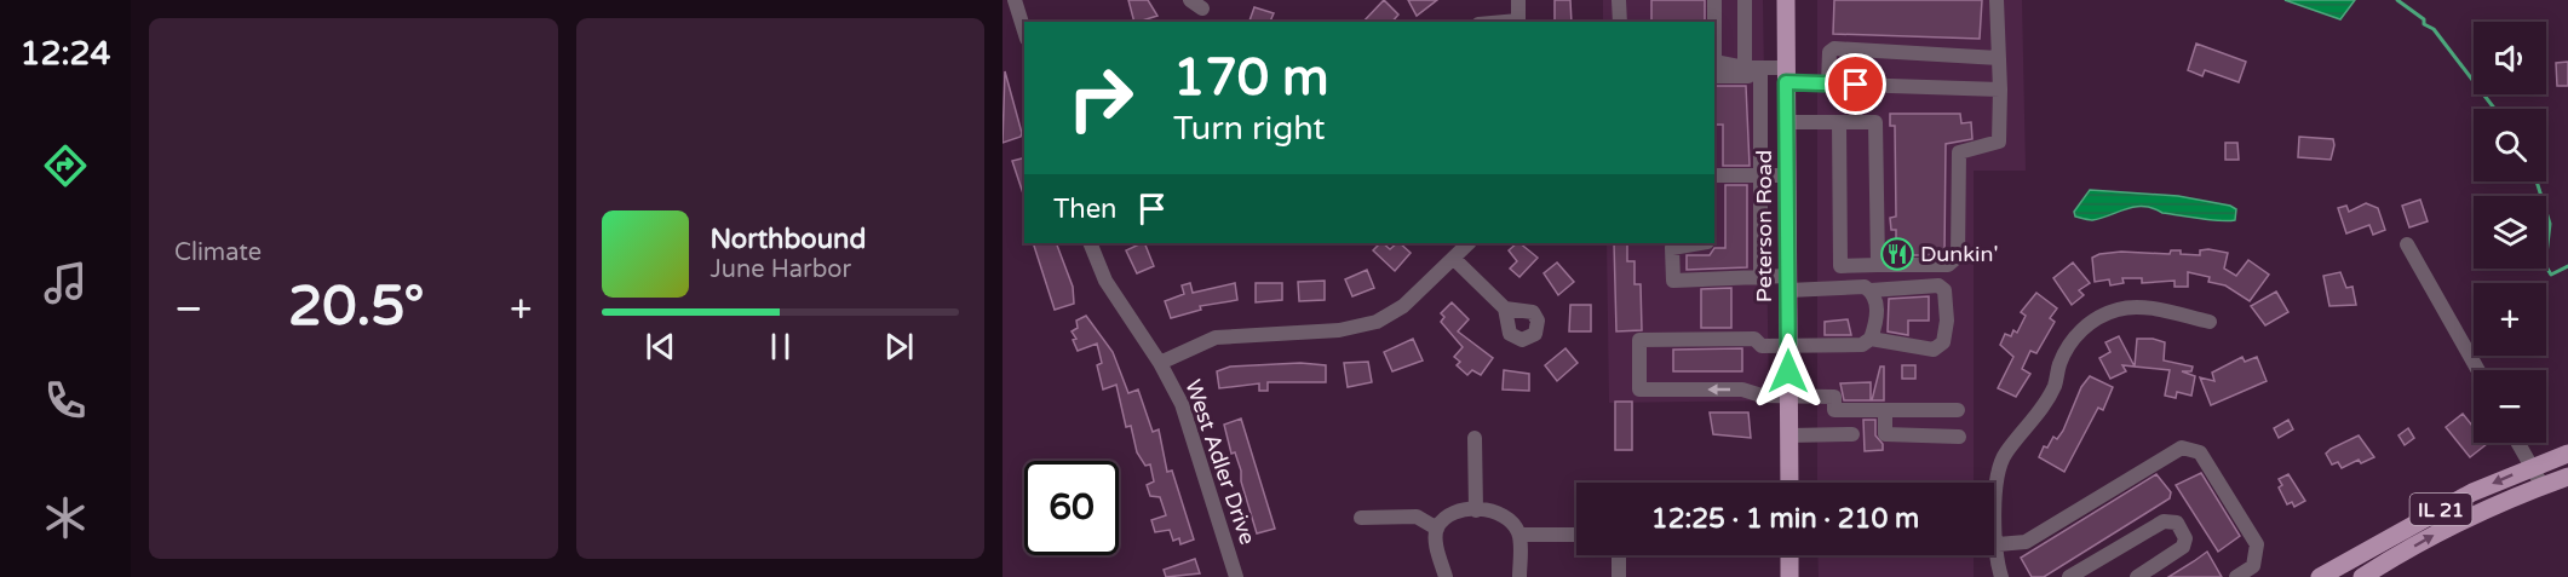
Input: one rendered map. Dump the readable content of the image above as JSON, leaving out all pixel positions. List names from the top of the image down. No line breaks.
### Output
{"streets":{"main road":["Peterson Road","IL 21"],"street":["West Adler Drive"]},"places":{"restaurant":["Dunkin'"]},"page":{"tabs":"12:24","tile":"Climate","map_buttons":["+","−"],"turn":["170 m","Turn right"],"then":"Then","song":["Northbound","June Harbor"],"heat":["−","20.5°","+"],"limit":"60","trip":"12:25 · 1 min · 210 m"}}
